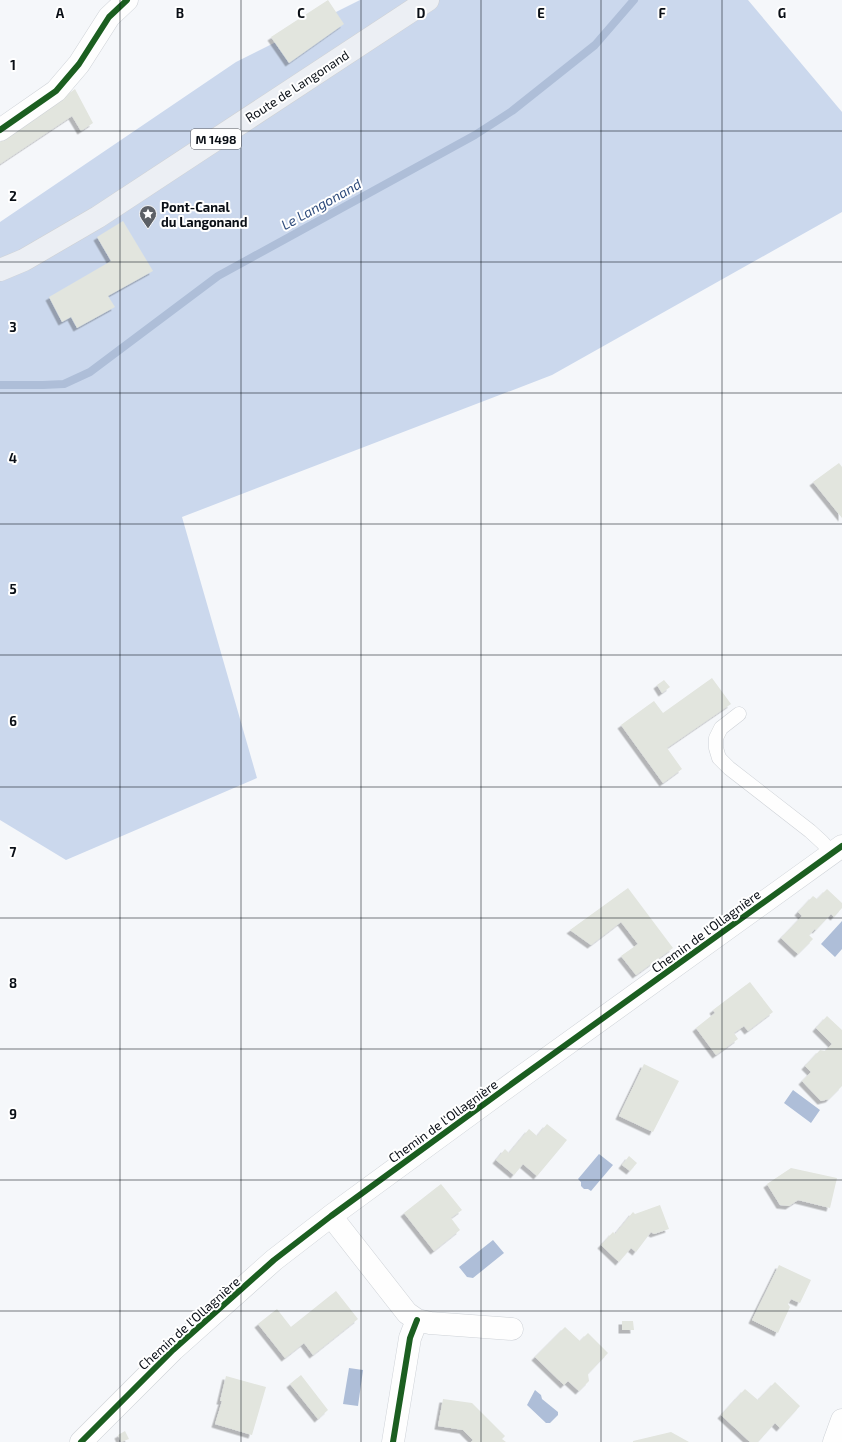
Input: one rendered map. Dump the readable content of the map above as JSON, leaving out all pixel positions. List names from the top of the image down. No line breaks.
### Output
{"streets":{"main road":["Route de Langonand","M 1498"],"street":["Chemin de l'Ollagnière"]},"water":["Le Langonand"],"places":{"place":["Pont-Canal du Langonand"]},"grid":{"columns":["A","B","C","D","E","F","G"],"rows":["1","2","3","4","5","6","7","8","9"]}}
